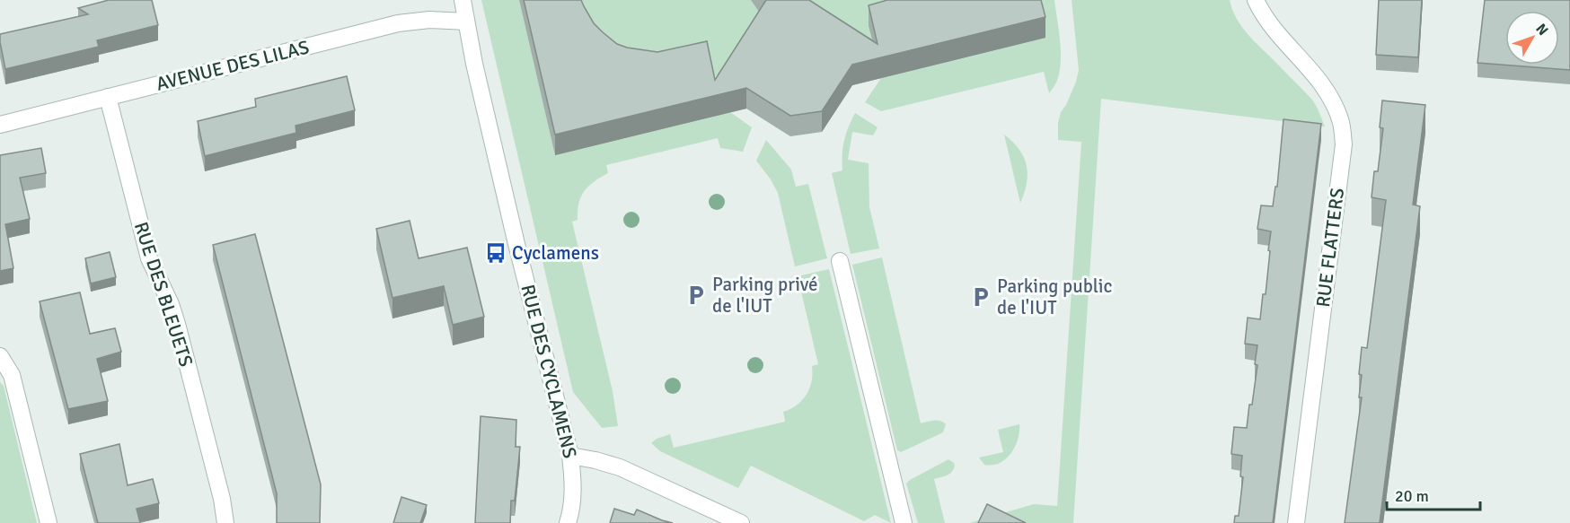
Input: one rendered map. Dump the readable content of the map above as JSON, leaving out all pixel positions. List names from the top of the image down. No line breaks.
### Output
{"streets":{"street":["AVENUE DES LILAS","RUE FLATTERS","RUE DES BLEUETS","RUE DES CYCLAMENS"]},"crossings":[["AVENUE DES LILAS","RUE DES BLEUETS"],["AVENUE DES LILAS","RUE DES CYCLAMENS"]],"places":{"bus stop":["Cyclamens"],"parking":["Parking privé de l'IUT","Parking public de l'IUT"]},"scale_bar":"20 m","north":"top right"}
